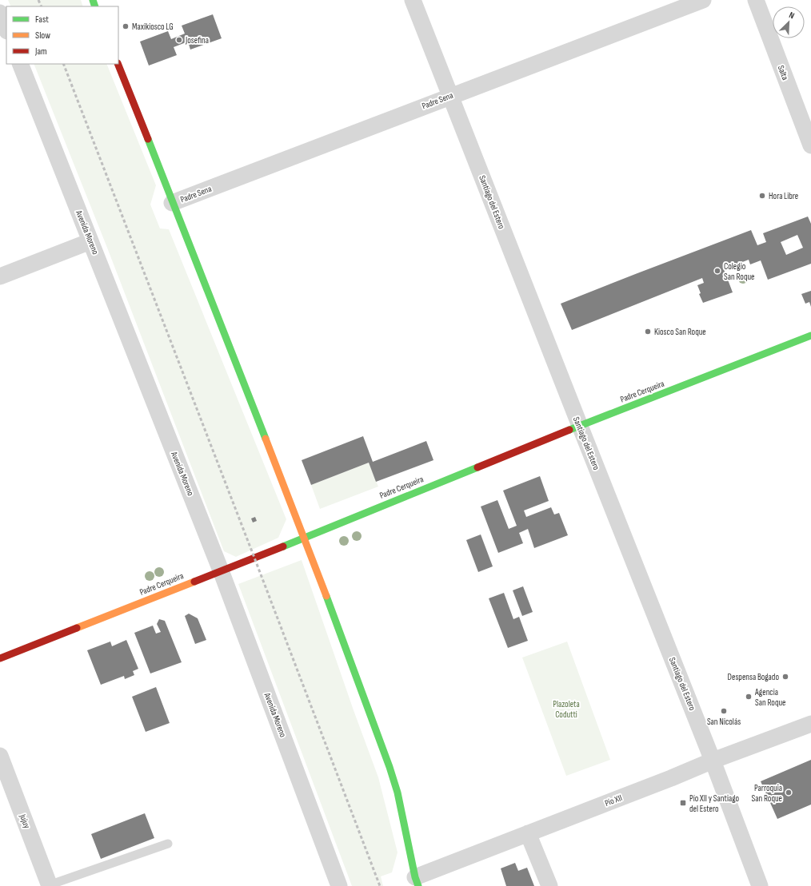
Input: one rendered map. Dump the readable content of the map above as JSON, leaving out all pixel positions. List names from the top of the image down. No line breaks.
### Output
{"streets":{"street":["Salta","Padre Sena","Santiago del Estero","Avenida Moreno","Padre Cerqueira","Pío XII","Jujuy"]},"crossings":[["Padre Sena","Santiago del Estero"],["Santiago del Estero","Padre Cerqueira"],["Santiago del Estero","Pío XII"],["Avenida Moreno","Padre Cerqueira"]],"parks":["Plazoleta Codutti"],"places":{"other":["Maxikiosco LG","Josefina","Hora Libre","Colegio San Roque","Kiosco San Roque","Despensa Bogado","Agencia San Roque","San Nicolás","Parroquia San Roque"],"transit":["Pío XII y Santiago del Estero"]},"legend":["Fast","Slow","Jam"],"north":"top right"}
